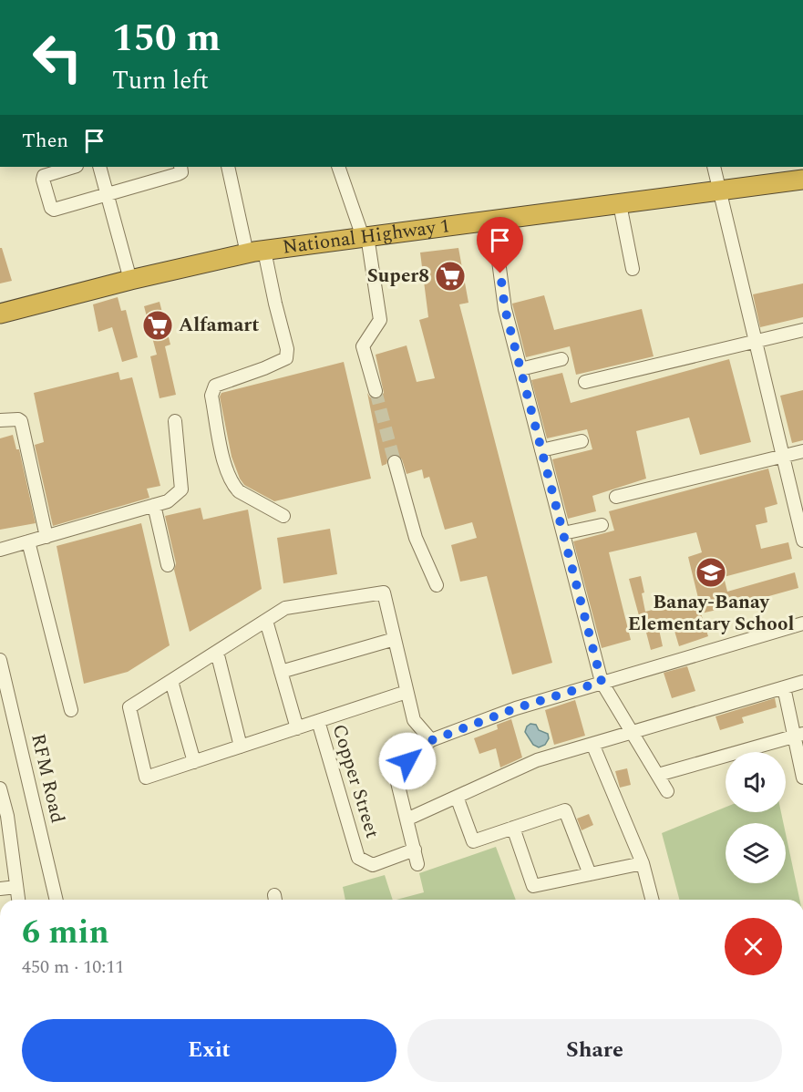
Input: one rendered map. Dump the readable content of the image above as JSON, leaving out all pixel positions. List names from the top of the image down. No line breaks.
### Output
{"streets":{"highway":["National Highway 1"],"street":["RFM Road","Copper Street"]},"places":{"supermarket":["Super8","Alfamart"],"school or university":["Banay-Banay Elementary School"]},"page":{"turn":["150 m","Turn left"],"then":"Then","heading":["6 min","450 m · 10:11"],"buttons":["Exit","Share"]}}
